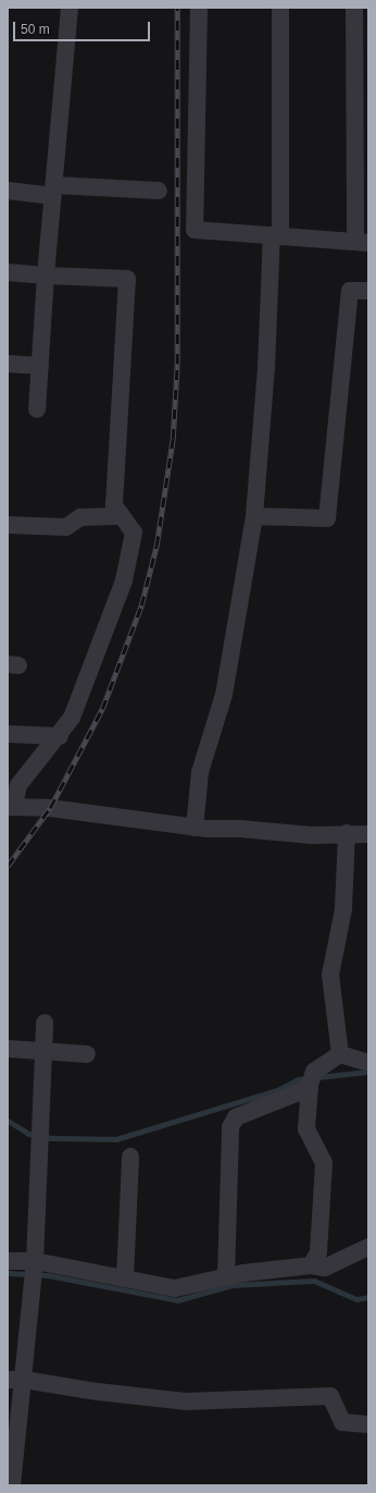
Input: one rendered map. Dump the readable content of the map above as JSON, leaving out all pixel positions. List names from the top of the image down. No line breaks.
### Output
{"scale_bar":"50 m"}
